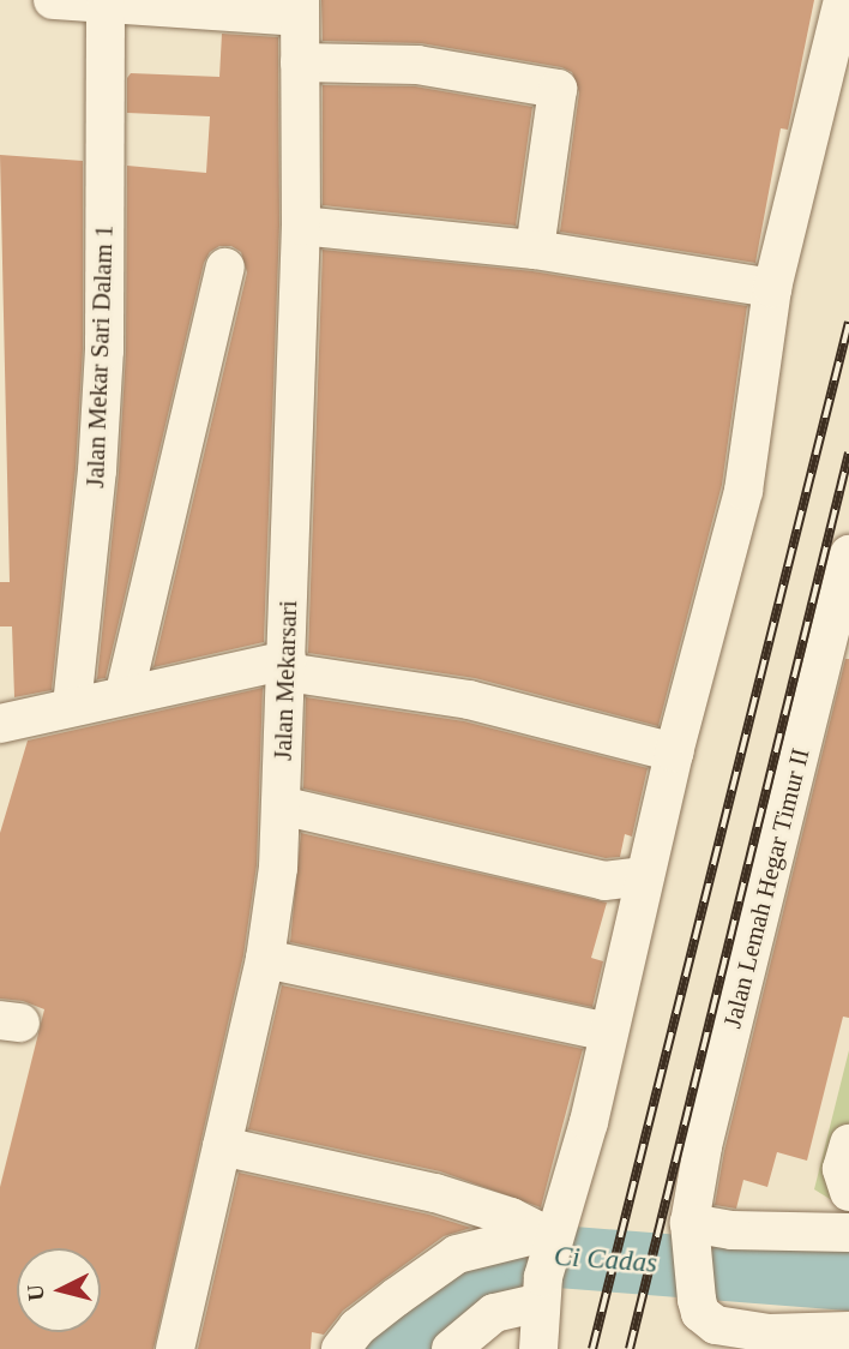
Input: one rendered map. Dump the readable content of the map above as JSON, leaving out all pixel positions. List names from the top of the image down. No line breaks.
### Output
{"streets":{"street":["Jalan Mekar Sari Dalam 1","Jalan Mekarsari","Jalan Lemah Hegar Timur II"]},"water":["Ci Cadas"],"north":"left"}
